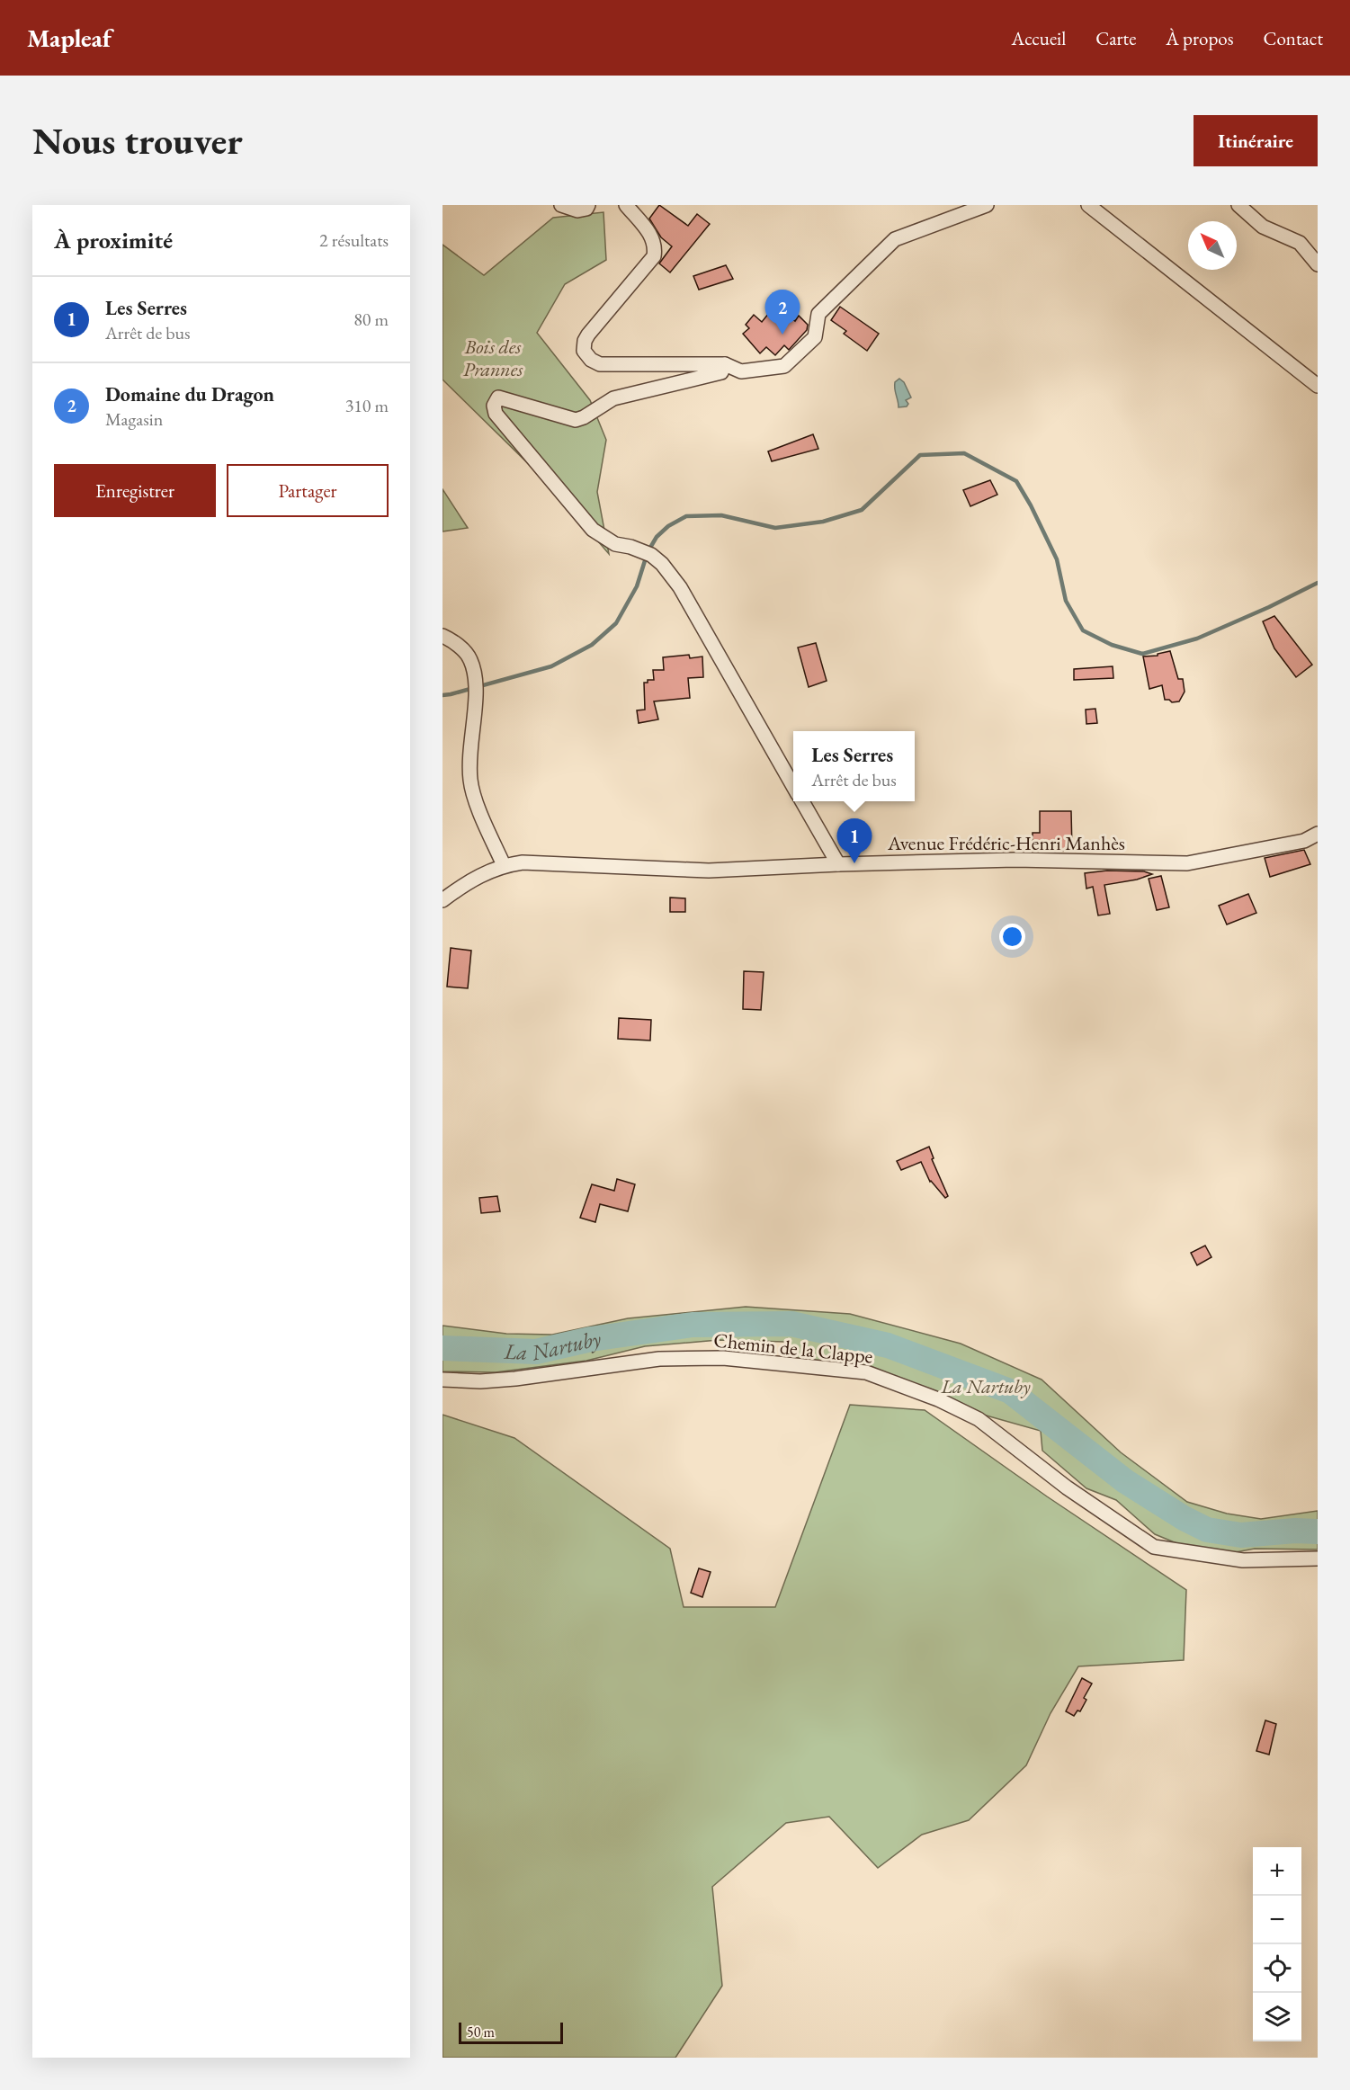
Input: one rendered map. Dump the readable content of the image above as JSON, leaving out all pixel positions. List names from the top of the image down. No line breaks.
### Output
{"streets":{"street":["Avenue Frédéric-Henri Manhès","Chemin de la Clappe"]},"water":["La Nartuby"],"parks":["Bois des Prannes","La Nartuby"],"scale_bar":"50 m","north":"top left","page":{"header":"Mapleaf","nav":["Accueil","Carte","À propos","Contact"],"buttons":["Itinéraire",["Enregistrer","Partager"]],"title":"Nous trouver","heading":["À proximité","2 résultats"],"list":[{"mark":"1","name":"Les Serres","note":"Arrêt de bus","value":"80 m"},{"mark":"2","name":"Domaine du Dragon","note":"Magasin","value":"310 m"}],"pins":["2","1"],"popup":["Les Serres","Arrêt de bus"],"map_buttons":["+","−"],"scale":"50 m"}}
